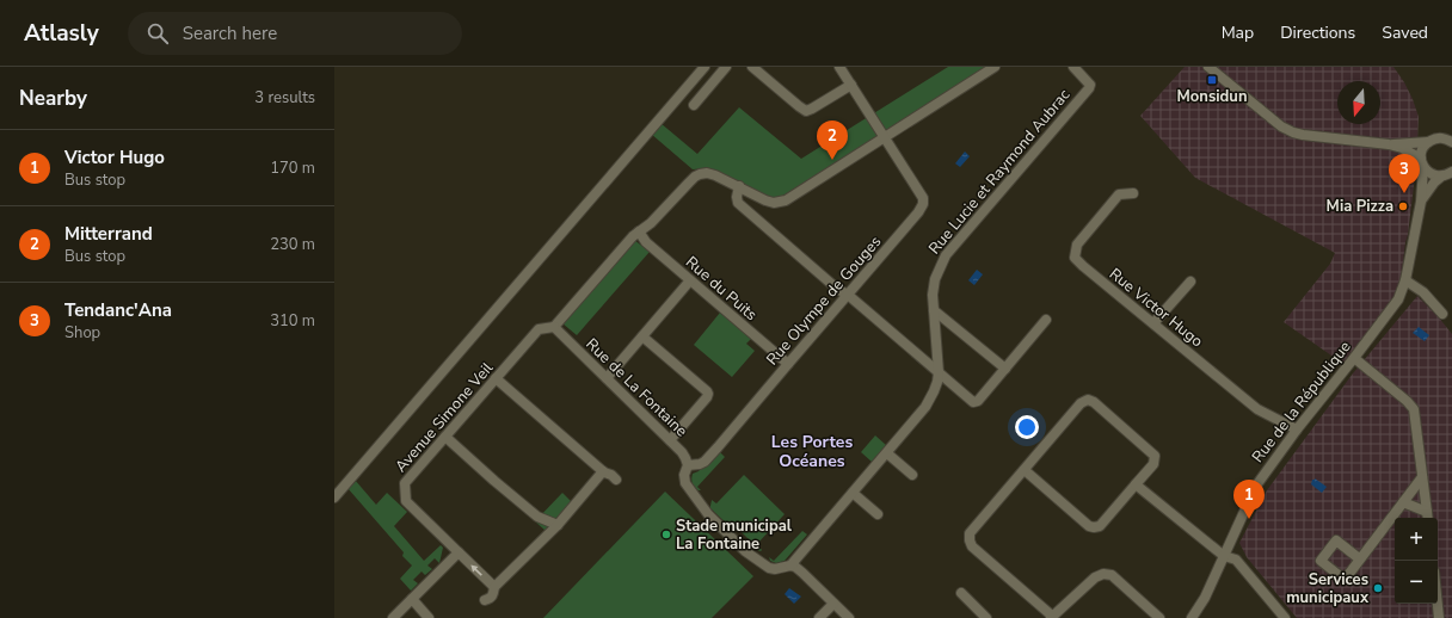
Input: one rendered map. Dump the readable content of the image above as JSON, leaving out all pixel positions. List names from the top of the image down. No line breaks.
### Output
{"streets":{"street":["Rue Lucie et Raymond Aubrac","Rue du Puits","Rue Olympe de Gouges","Rue Victor Hugo","Rue de La Fontaine","Rue de la République","Avenue Simone Veil"]},"crossings":[["Rue du Puits","Rue Olympe de Gouges"],["Rue Olympe de Gouges","Rue de La Fontaine"],["Rue Victor Hugo","Rue de la République"],["Rue de La Fontaine","Avenue Simone Veil"]],"districts":["Les Portes Océanes"],"places":{"transit":["Monsidun"],"other":["Mia Pizza","Stade municipal La Fontaine","Services municipaux"]},"north":"bottom","page":{"header":"Atlasly","search":"Search here","nav":["Map","Directions","Saved"],"heading":["Nearby","3 results"],"pins":["2","3","1"],"list":[{"mark":"1","name":"Victor Hugo","note":"Bus stop","value":"170 m"},{"mark":"2","name":"Mitterrand","note":"Bus stop","value":"230 m"},{"mark":"3","name":"Tendanc'Ana","note":"Shop","value":"310 m"}],"map_buttons":["+","−"]}}
